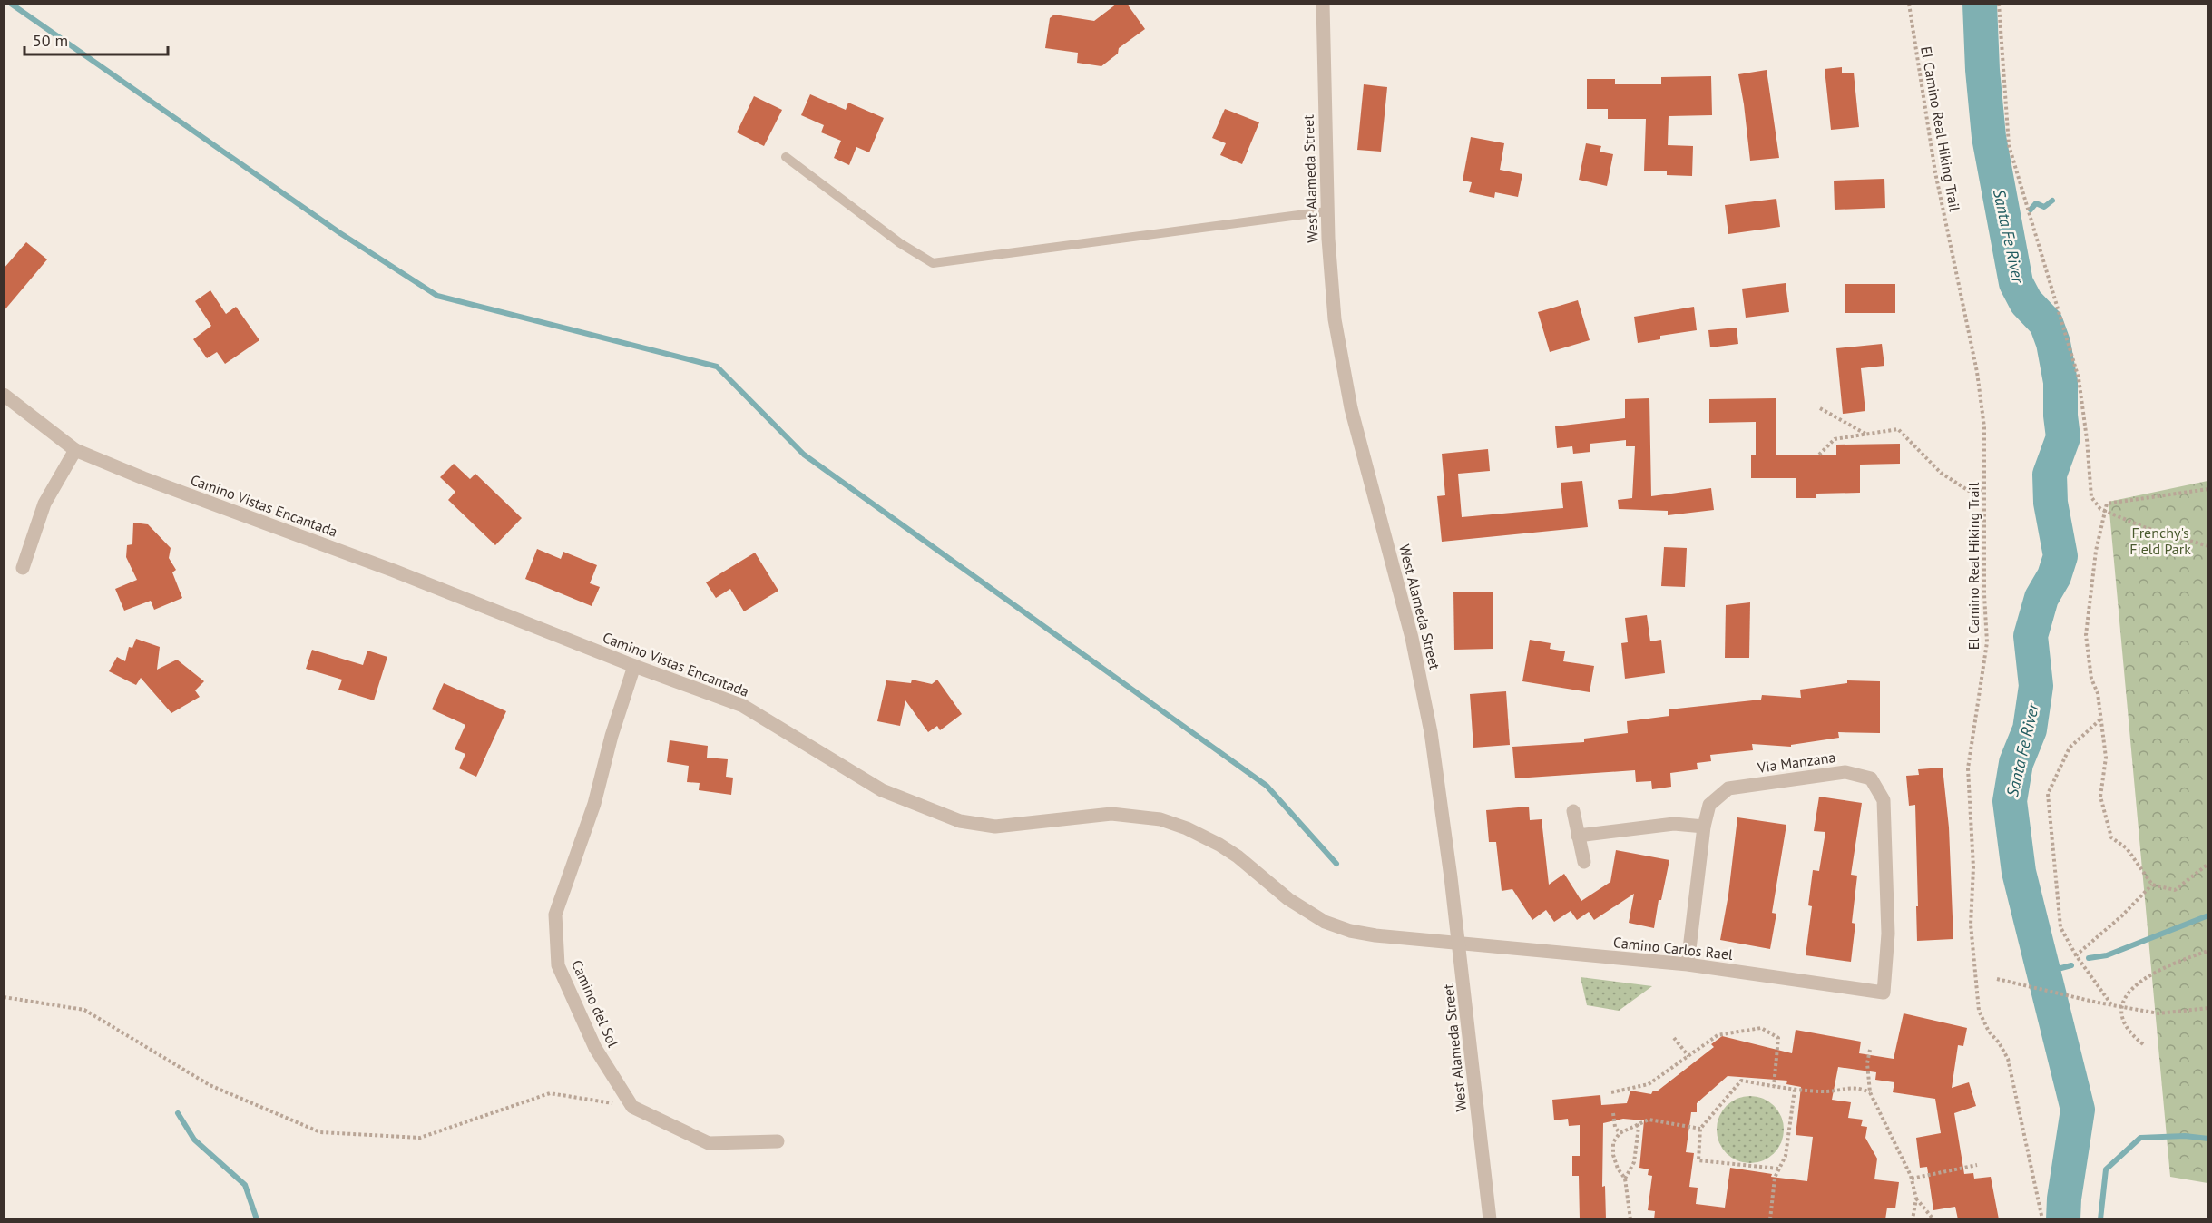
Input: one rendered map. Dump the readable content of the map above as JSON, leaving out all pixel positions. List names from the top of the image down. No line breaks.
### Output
{"streets":{"street":["West Alameda Street","Camino Vistas Encantada","Via Manzana","Camino Carlos Rael","Camino del Sol"],"path":["El Camino Real Hiking Trail"]},"crossings":[["West Alameda Street","Camino Vistas Encantada"],["West Alameda Street","Camino Carlos Rael"],["Camino Vistas Encantada","Camino Carlos Rael"],["Camino Vistas Encantada","Camino del Sol"],["Via Manzana","Camino Carlos Rael"]],"water":["Santa Fe River"],"parks":["Frenchy's Field Park"],"scale_bar":"50 m"}
